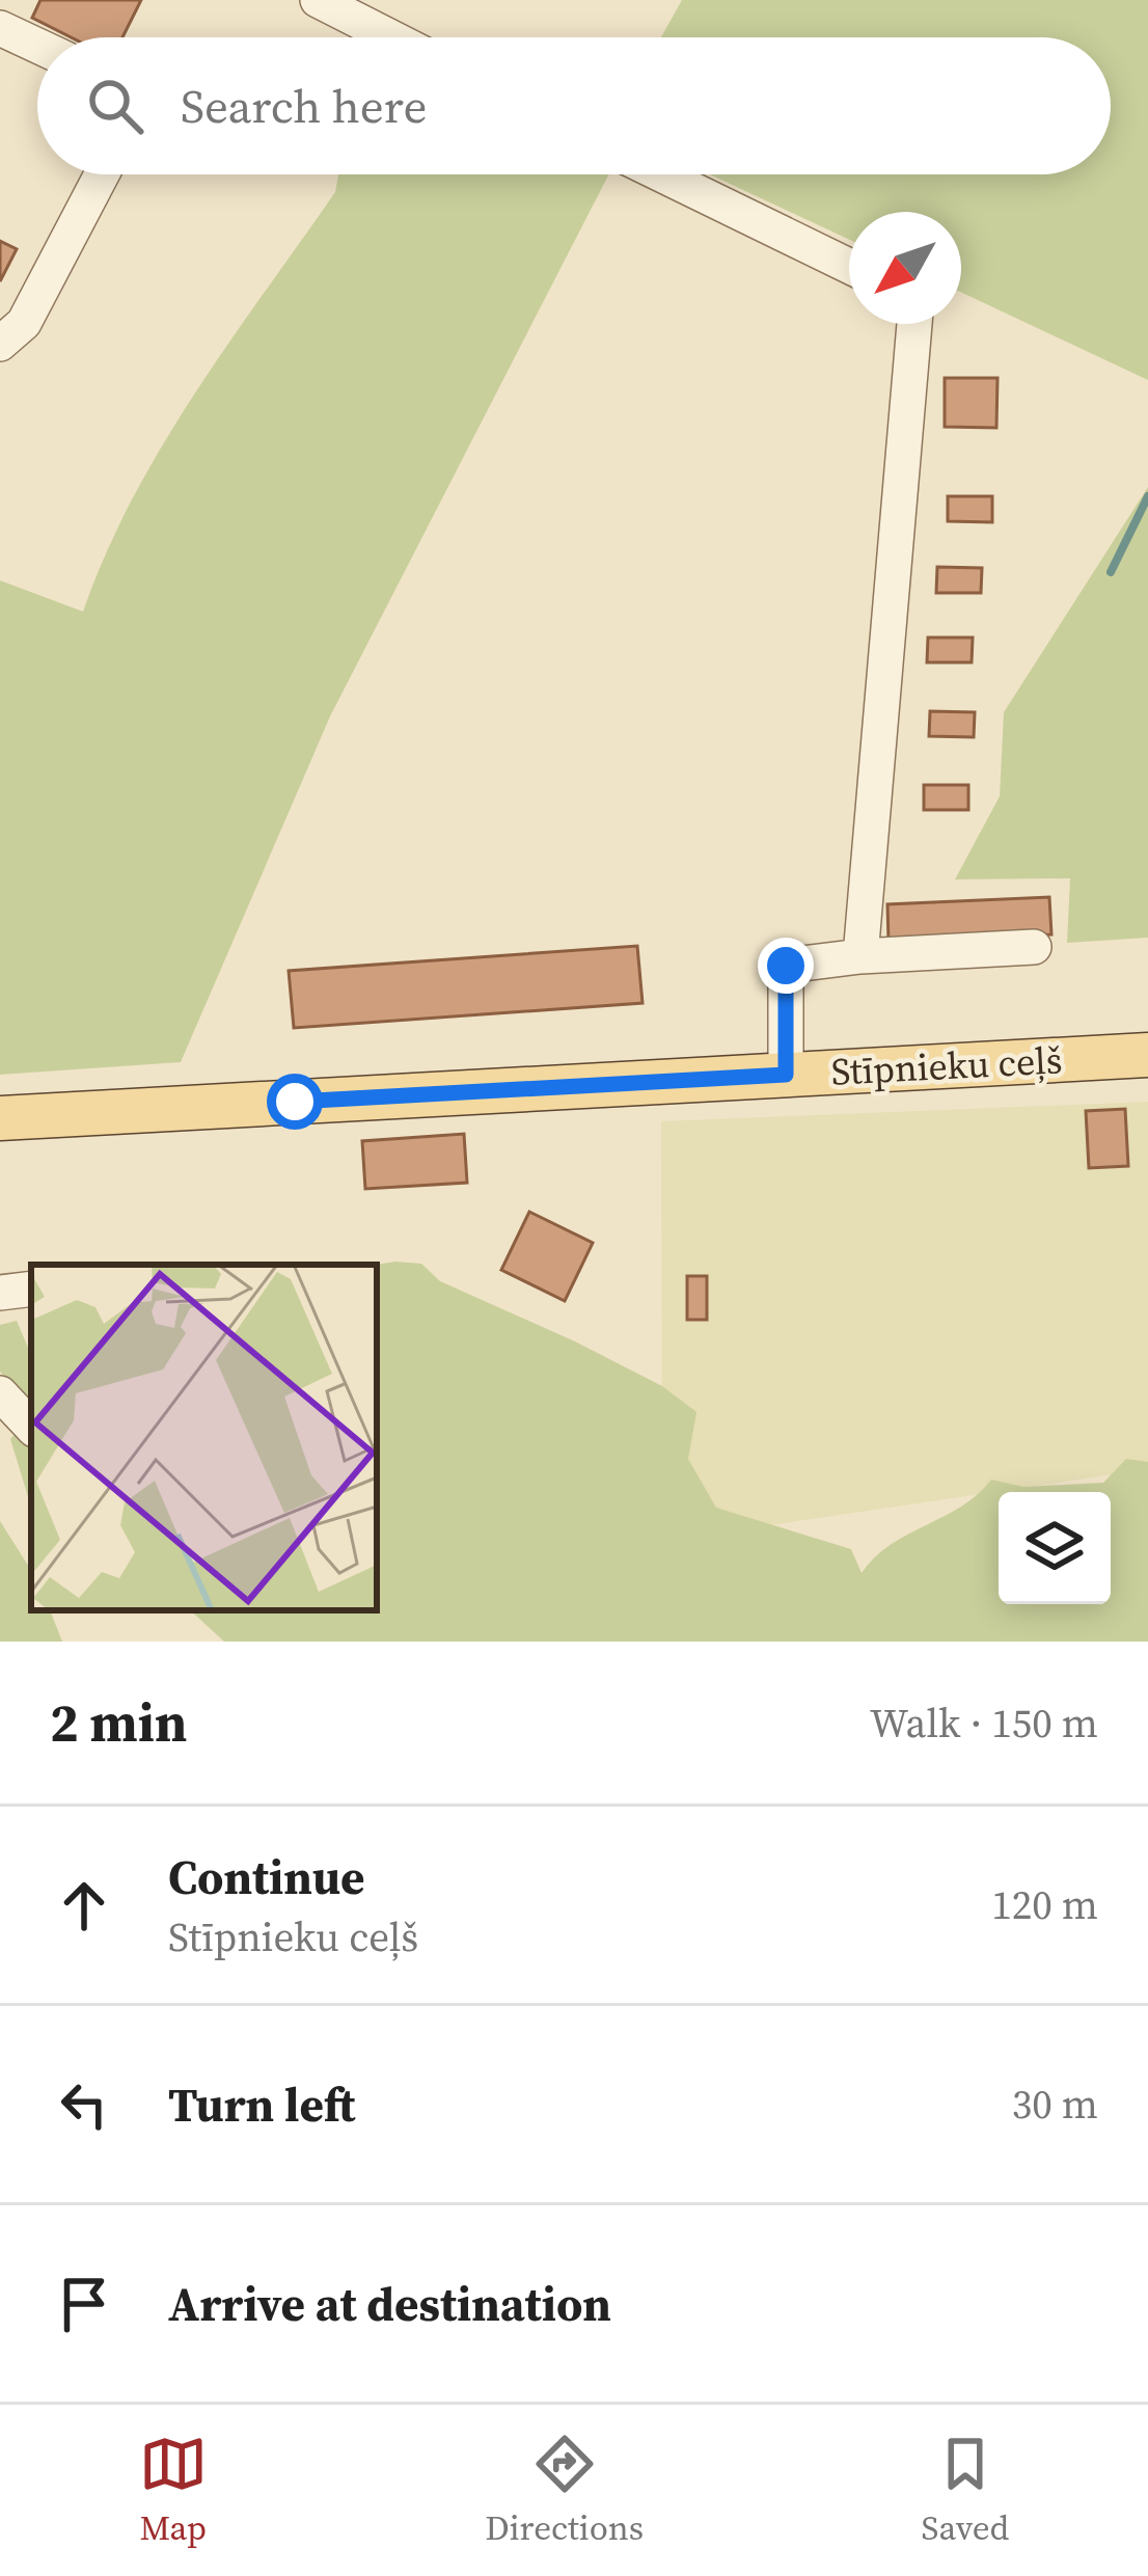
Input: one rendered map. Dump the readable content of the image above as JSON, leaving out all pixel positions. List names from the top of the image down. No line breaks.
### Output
{"streets":{"main road":["Stīpnieku ceļš"]},"north":"bottom left","page":{"search":"Search here","heading":["2 min","Walk · 150 m"],"list":[["Continue","Stīpnieku ceļš","120 m"],["Turn left","30 m"],"Arrive at destination"],"nav":["Map","Directions","Saved"]}}
